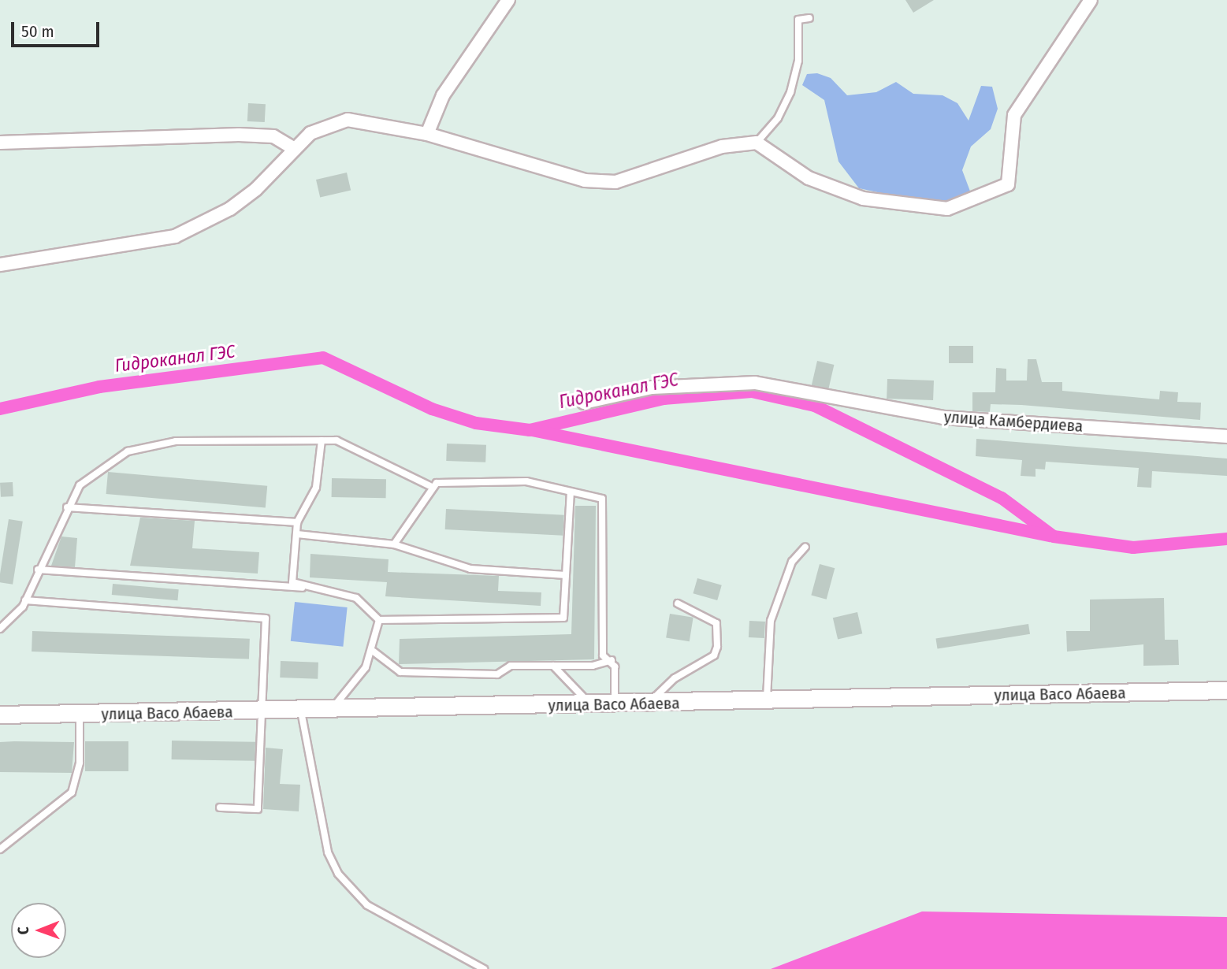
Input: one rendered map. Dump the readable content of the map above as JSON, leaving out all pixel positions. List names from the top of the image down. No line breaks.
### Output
{"streets":{"street":["улица Камбердиева","улица Васо Абаева"]},"water":["Гидроканал ГЭС"],"scale_bar":"50 m","north":"left"}
